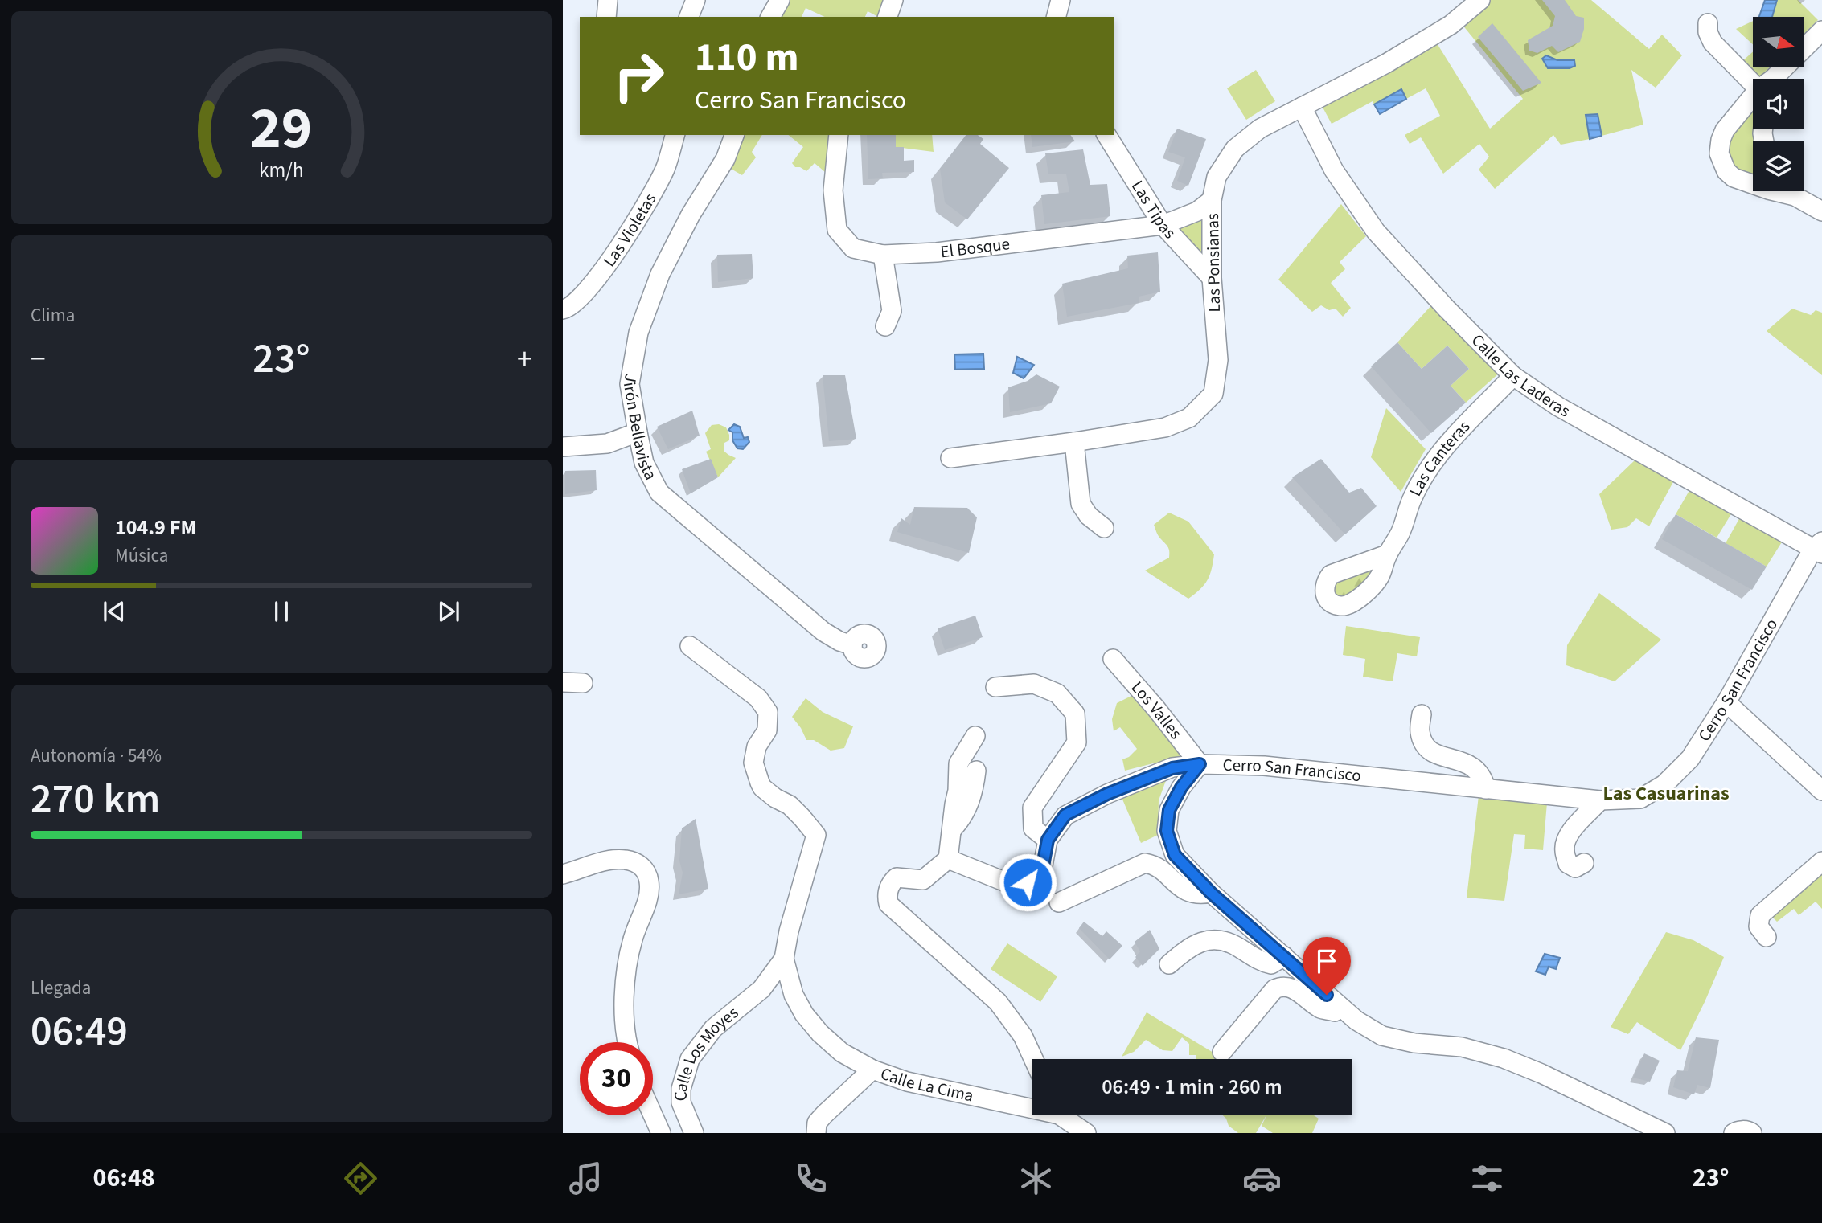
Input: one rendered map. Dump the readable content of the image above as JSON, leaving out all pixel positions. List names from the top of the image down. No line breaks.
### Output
{"streets":{"street":["Las Tipas","Las Violetas","El Bosque","Las Ponsianas","Calle Las Laderas","Jirón Bellavista","Las Canteras","Cerro San Francisco","Los Valles","Calle Los Moyes","Calle La Cima"]},"crossings":[["Las Tipas","El Bosque"],["Las Tipas","Las Ponsianas"],["El Bosque","Las Ponsianas"],["Las Ponsianas","Calle Las Laderas"],["Calle Las Laderas","Las Canteras"],["Calle Las Laderas","Cerro San Francisco"],["Cerro San Francisco","Los Valles"],["Calle Los Moyes","Calle La Cima"]],"districts":["Las Casuarinas"],"north":"right","page":{"turn":["110 m","Cerro San Francisco"],"tile":["Clima",["Autonomía · 54%","270 km"],["Llegada","06:49"]],"heat":["−","23°","+"],"song":["104.9 FM","Música"],"limit":"30","trip":"06:49 · 1 min · 260 m","tabs":["06:48","23°"],"gauge":["29","km/h"]}}
